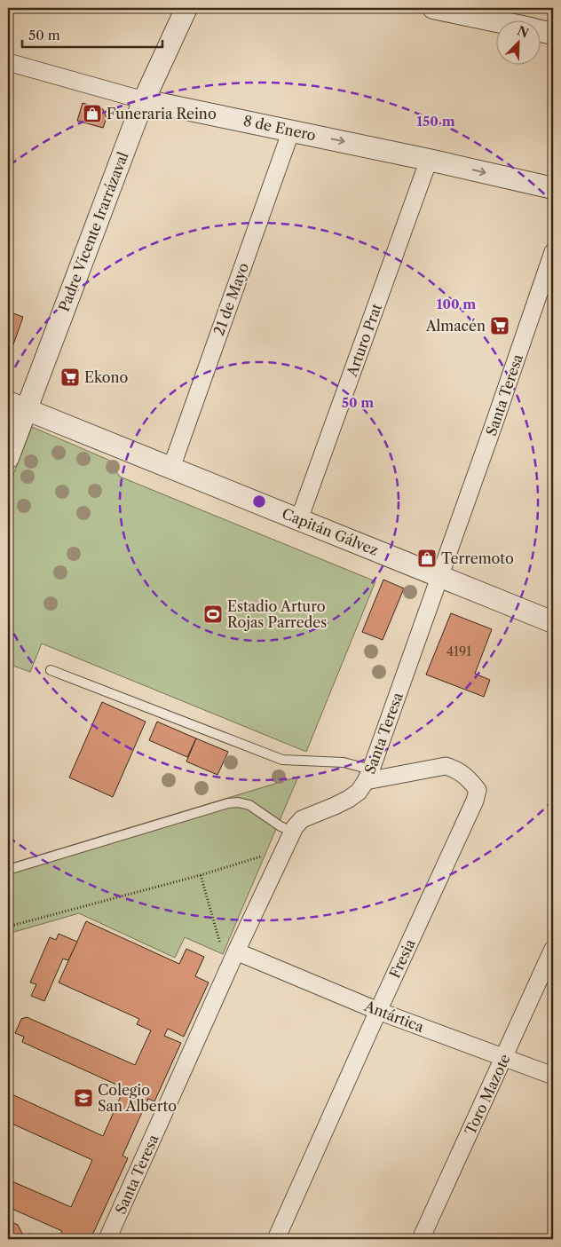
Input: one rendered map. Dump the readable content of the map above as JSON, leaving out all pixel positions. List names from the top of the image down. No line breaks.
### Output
{"streets":{"street":["8 de Enero","Padre Vicente Irarrázaval","21 de Mayo","Arturo Prat","Santa Teresa","Capitán Gálvez","Fresia","Antártica","Toro Mazote"]},"crossings":[["8 de Enero","Padre Vicente Irarrázaval"],["8 de Enero","21 de Mayo"],["8 de Enero","Arturo Prat"],["Padre Vicente Irarrázaval","Capitán Gálvez"],["21 de Mayo","Capitán Gálvez"],["Arturo Prat","Capitán Gálvez"],["Santa Teresa","Capitán Gálvez"],["Santa Teresa","Fresia"],["Santa Teresa","Antártica"],["Fresia","Antártica"],["Antártica","Toro Mazote"]],"one_way":["8 de Enero"],"places":{"shop":["Funeraria Reino","Terremoto"],"supermarket":["Almacén","Ekono"],"sports":["Estadio Arturo Rojas Parredes"],"school or university":["Colegio San Alberto"]},"house_numbers":["4191"],"scale_bar":"50 m","north":"top right","rings":["150 m","100 m","50 m"]}
